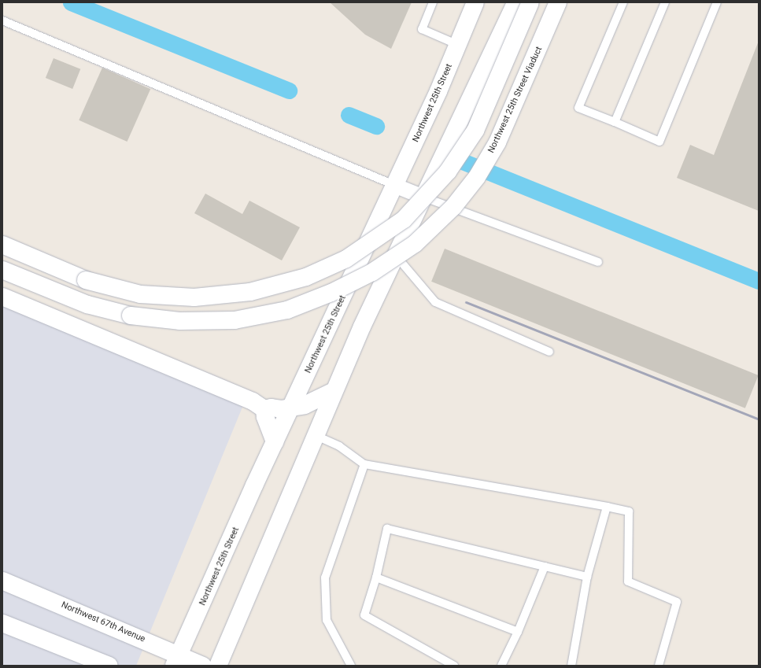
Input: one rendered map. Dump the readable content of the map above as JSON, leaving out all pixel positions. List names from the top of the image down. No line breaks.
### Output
{"streets":{"main road":["Northwest 25th Street Viaduct","Northwest 25th Street","Northwest 67th Avenue"]},"crossings":[["Northwest 25th Street","Northwest 67th Avenue"]]}
